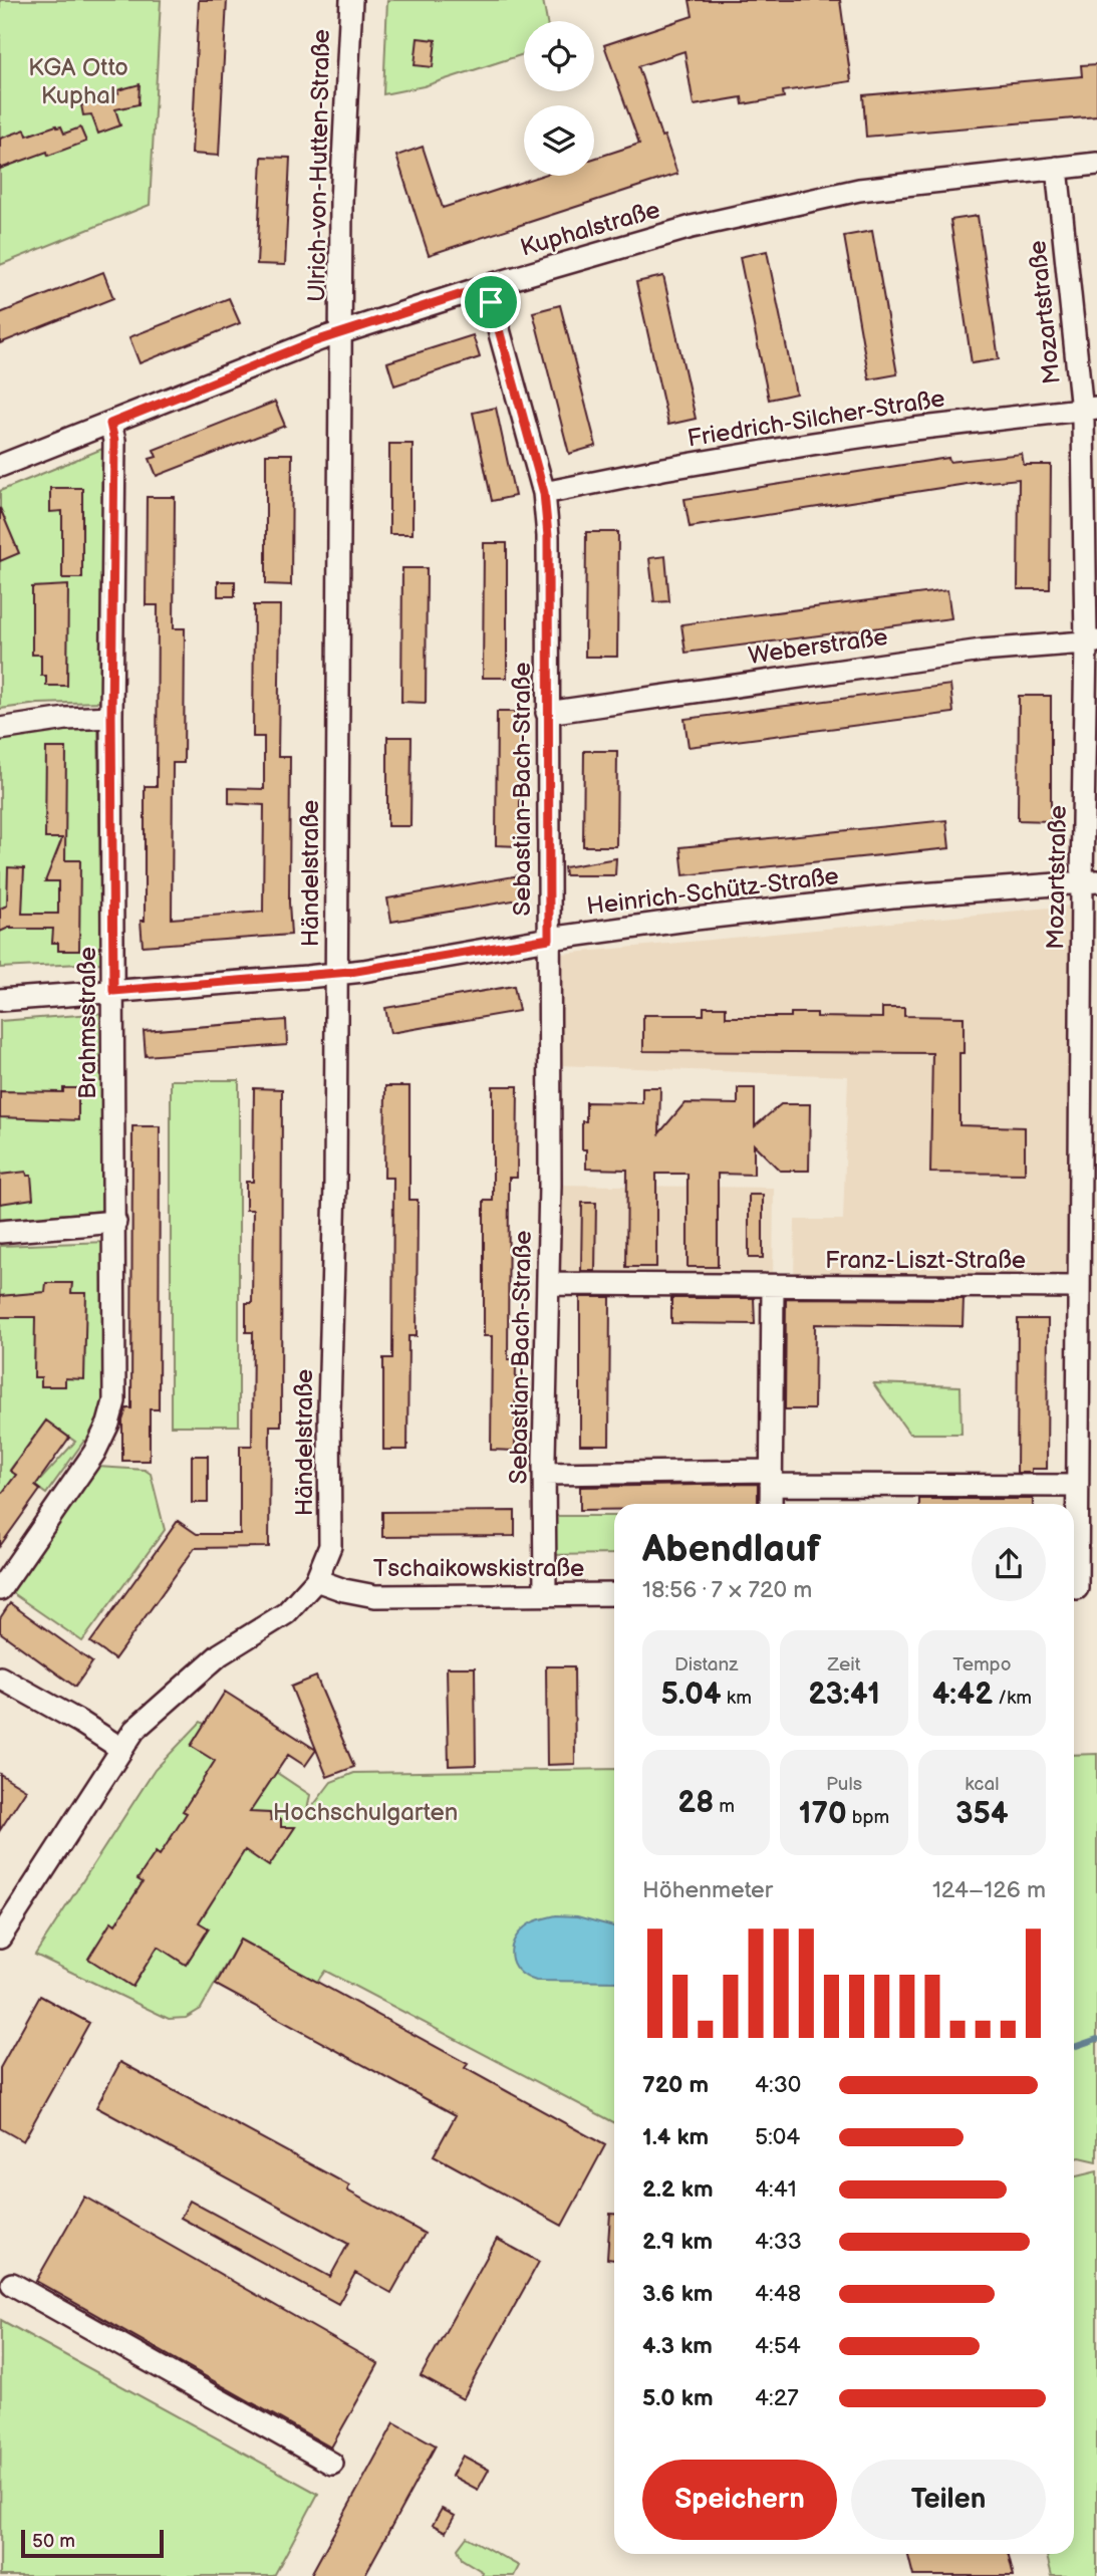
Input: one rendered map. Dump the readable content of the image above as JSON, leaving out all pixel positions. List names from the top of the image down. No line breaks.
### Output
{"streets":{"street":["Ulrich-von-Hutten-Straße","Kuphalstraße","Mozartstraße","Friedrich-Silcher-Straße","Weberstraße","Sebastian-Bach-Straße","Händelstraße","Heinrich-Schütz-Straße","Brahmsstraße","Franz-Liszt-Straße","Tschaikowskistraße"]},"crossings":[["Ulrich-von-Hutten-Straße","Kuphalstraße"],["Ulrich-von-Hutten-Straße","Händelstraße"],["Kuphalstraße","Mozartstraße"],["Kuphalstraße","Sebastian-Bach-Straße"],["Kuphalstraße","Händelstraße"],["Kuphalstraße","Brahmsstraße"],["Mozartstraße","Friedrich-Silcher-Straße"],["Mozartstraße","Weberstraße"],["Mozartstraße","Heinrich-Schütz-Straße"],["Mozartstraße","Franz-Liszt-Straße"],["Friedrich-Silcher-Straße","Sebastian-Bach-Straße"],["Weberstraße","Sebastian-Bach-Straße"],["Sebastian-Bach-Straße","Heinrich-Schütz-Straße"],["Sebastian-Bach-Straße","Franz-Liszt-Straße"],["Sebastian-Bach-Straße","Tschaikowskistraße"],["Händelstraße","Heinrich-Schütz-Straße"],["Händelstraße","Tschaikowskistraße"],["Heinrich-Schütz-Straße","Brahmsstraße"]],"parks":["KGA Otto Kuphal","Hochschulgarten"],"scale_bar":"50 m","page":{"heading":["Abendlauf","18:56 · 7 × 720 m"],"stats":[["Distanz","5.04 km"],["Zeit","23:41"],["Tempo","4:42 /km"],["28 m"],["Puls","170 bpm"],["kcal","354"]],"chart":["Höhenmeter","124–126 m"],"list":[{"name":"720 m","note":"4:30"},{"name":"1.4 km","note":"5:04"},{"name":"2.2 km","note":"4:41"},{"name":"2.9 km","note":"4:33"},{"name":"3.6 km","note":"4:48"},{"name":"4.3 km","note":"4:54"},{"name":"5.0 km","note":"4:27"}],"buttons":["Speichern","Teilen"],"scale":"50 m"}}
